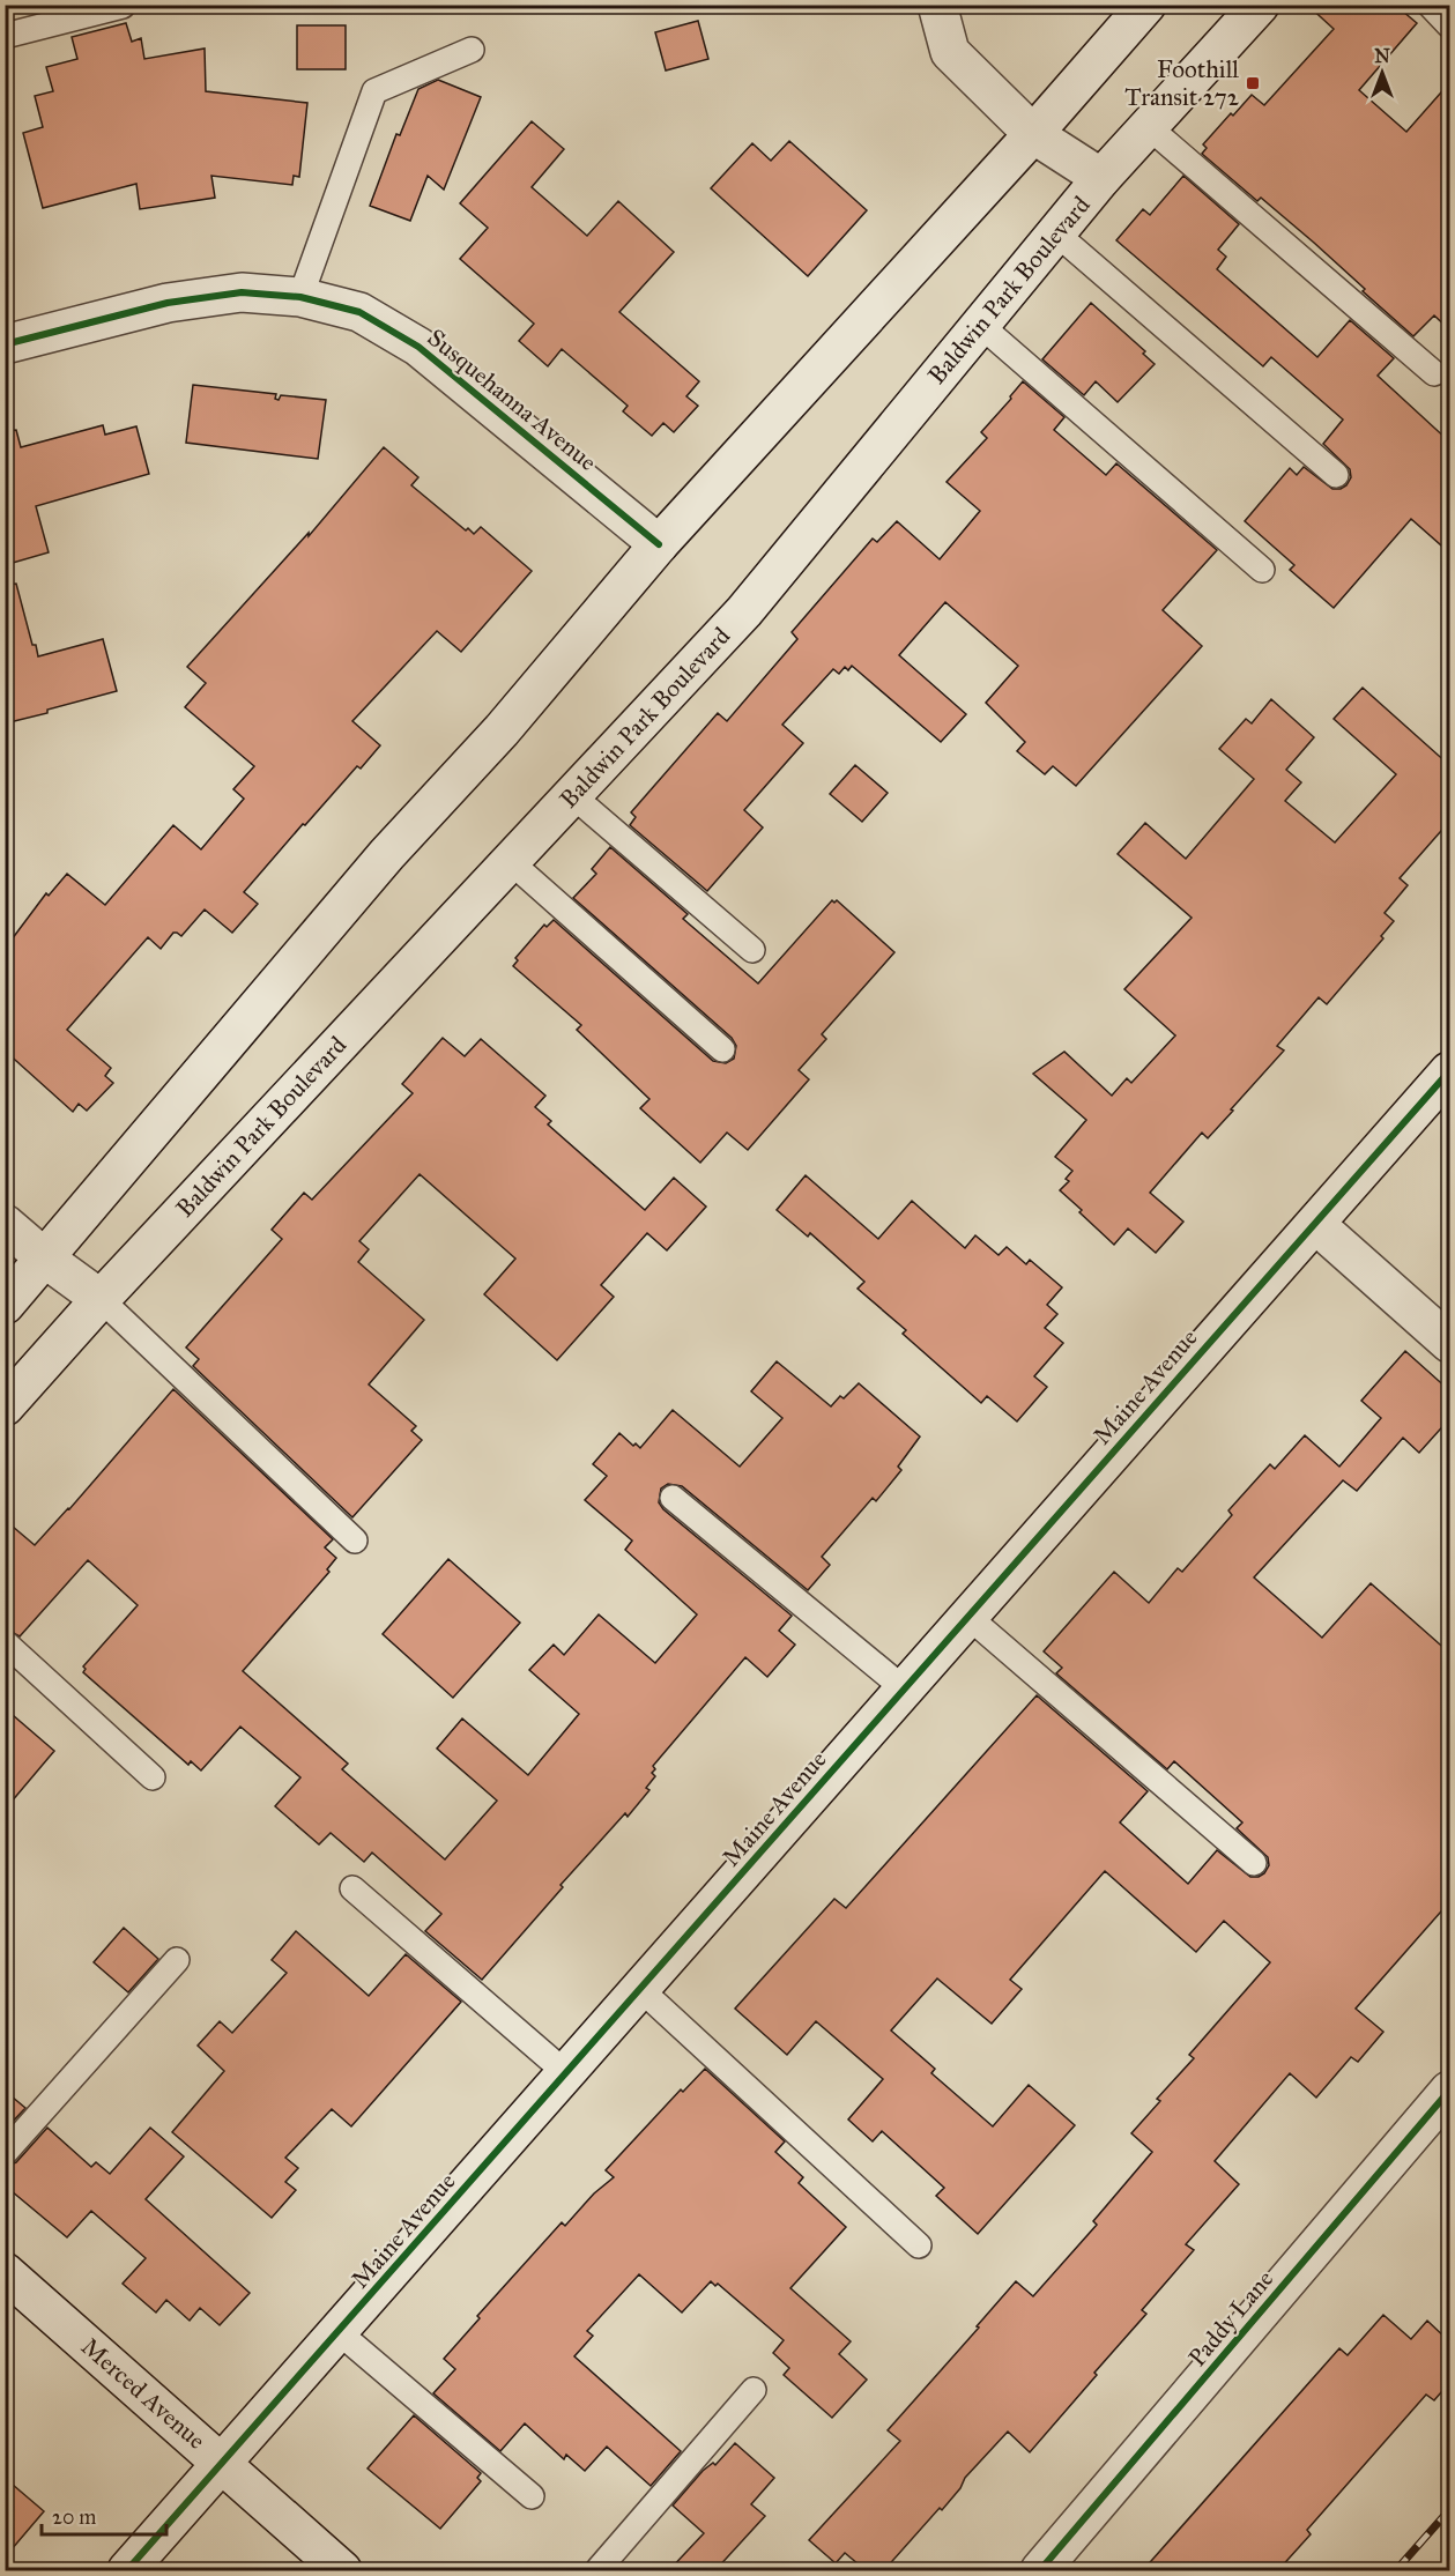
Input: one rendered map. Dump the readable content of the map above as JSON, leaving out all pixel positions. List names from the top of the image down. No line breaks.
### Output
{"streets":{"main road":["Baldwin Park Boulevard","Susquehanna Avenue","Maine Avenue","Paddy Lane","Merced Avenue"]},"crossings":[["Maine Avenue","Merced Avenue"]],"places":{"transit":["Foothill Transit 272"]},"scale_bar":"20 m","north":"top"}
